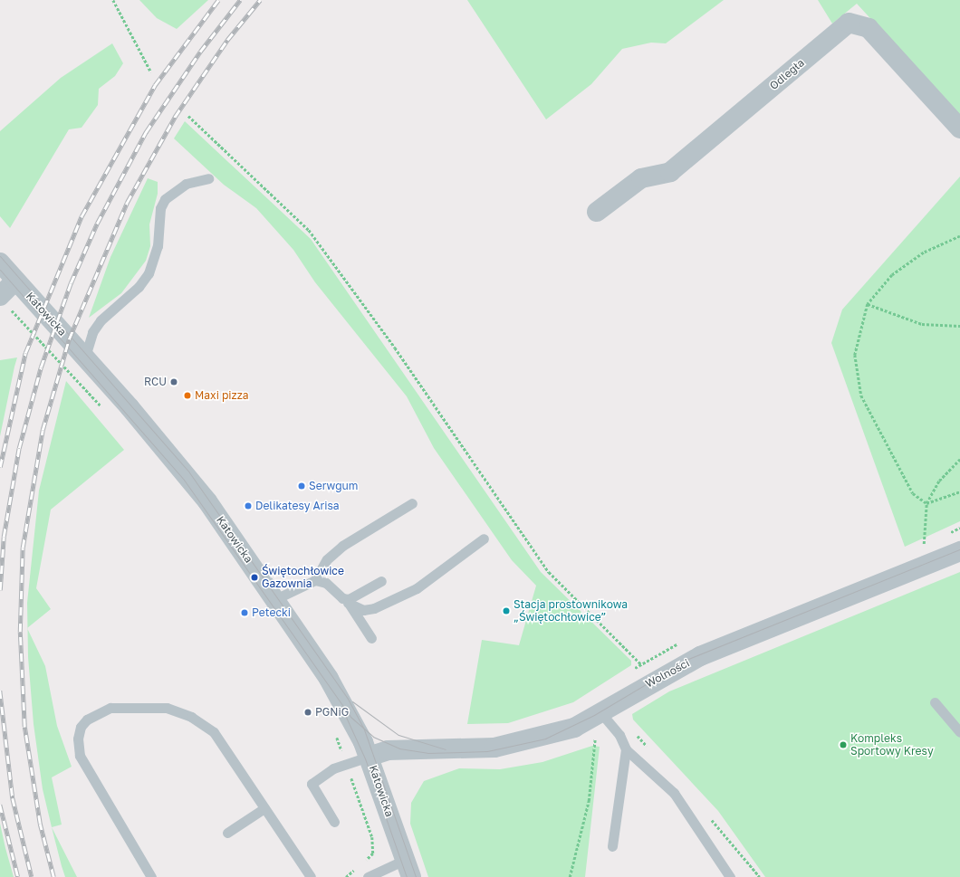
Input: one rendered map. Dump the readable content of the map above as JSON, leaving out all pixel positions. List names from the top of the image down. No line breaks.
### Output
{"streets":{"street":["Odległa","Katowicka","Wolności"]},"crossings":[["Katowicka","Wolności"]],"places":["RCU","Maxi pizza","Serwgum","Delikatesy Arisa","Świętochłowice Gazownia","Stacja prostownikowa „Świętochłowice”","Petecki","PGNiG","Kompleks Sportowy Kresy"]}
